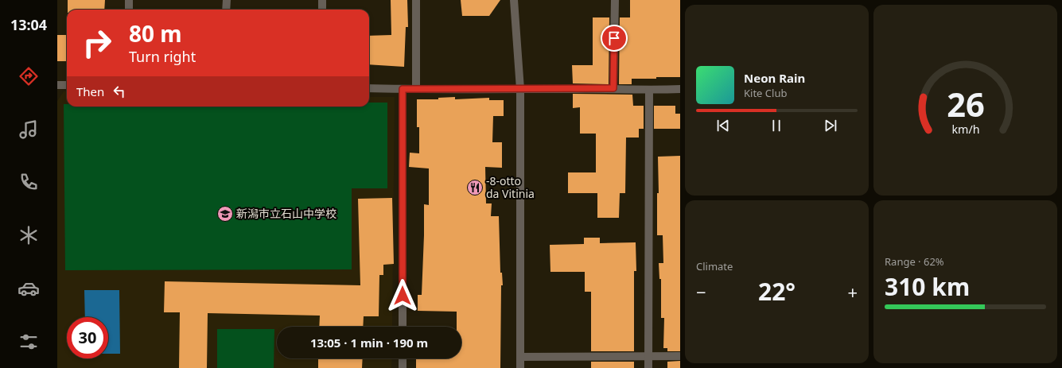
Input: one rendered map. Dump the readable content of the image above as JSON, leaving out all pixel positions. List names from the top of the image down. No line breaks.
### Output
{"places":{"restaurant":["-8-otto da Vitinia"],"school or university":["新潟市立石山中学校"]},"page":{"tabs":"13:04","turn":["80 m","Turn right"],"song":["Neon Rain","Kite Club"],"then":"Then","tile":["Climate",["Range · 62%","310 km"]],"heat":["−","22°","+"],"limit":"30","trip":"13:05 · 1 min · 190 m","gauge":["26","km/h"]}}
